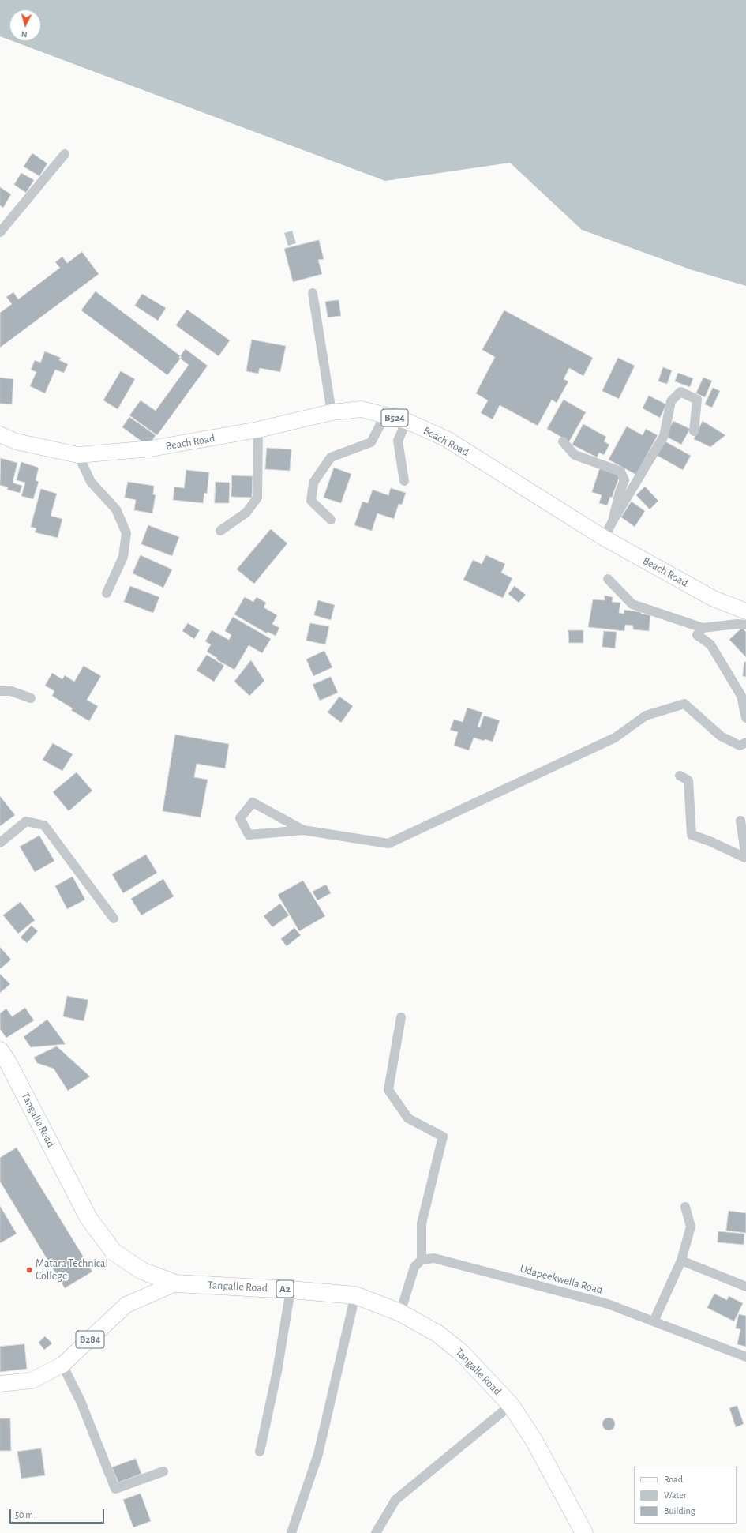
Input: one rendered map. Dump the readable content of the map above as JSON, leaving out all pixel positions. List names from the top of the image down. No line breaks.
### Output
{"streets":{"highway":["Tangalle Road","A2"],"main road":["B524","Beach Road","B284"],"street":["Udapeekwella Road"]},"crossings":[["Tangalle Road","B284"]],"places":["Matara Technical College"],"legend":["Road","Water","Building"],"scale_bar":"50 m","north":"bottom"}
